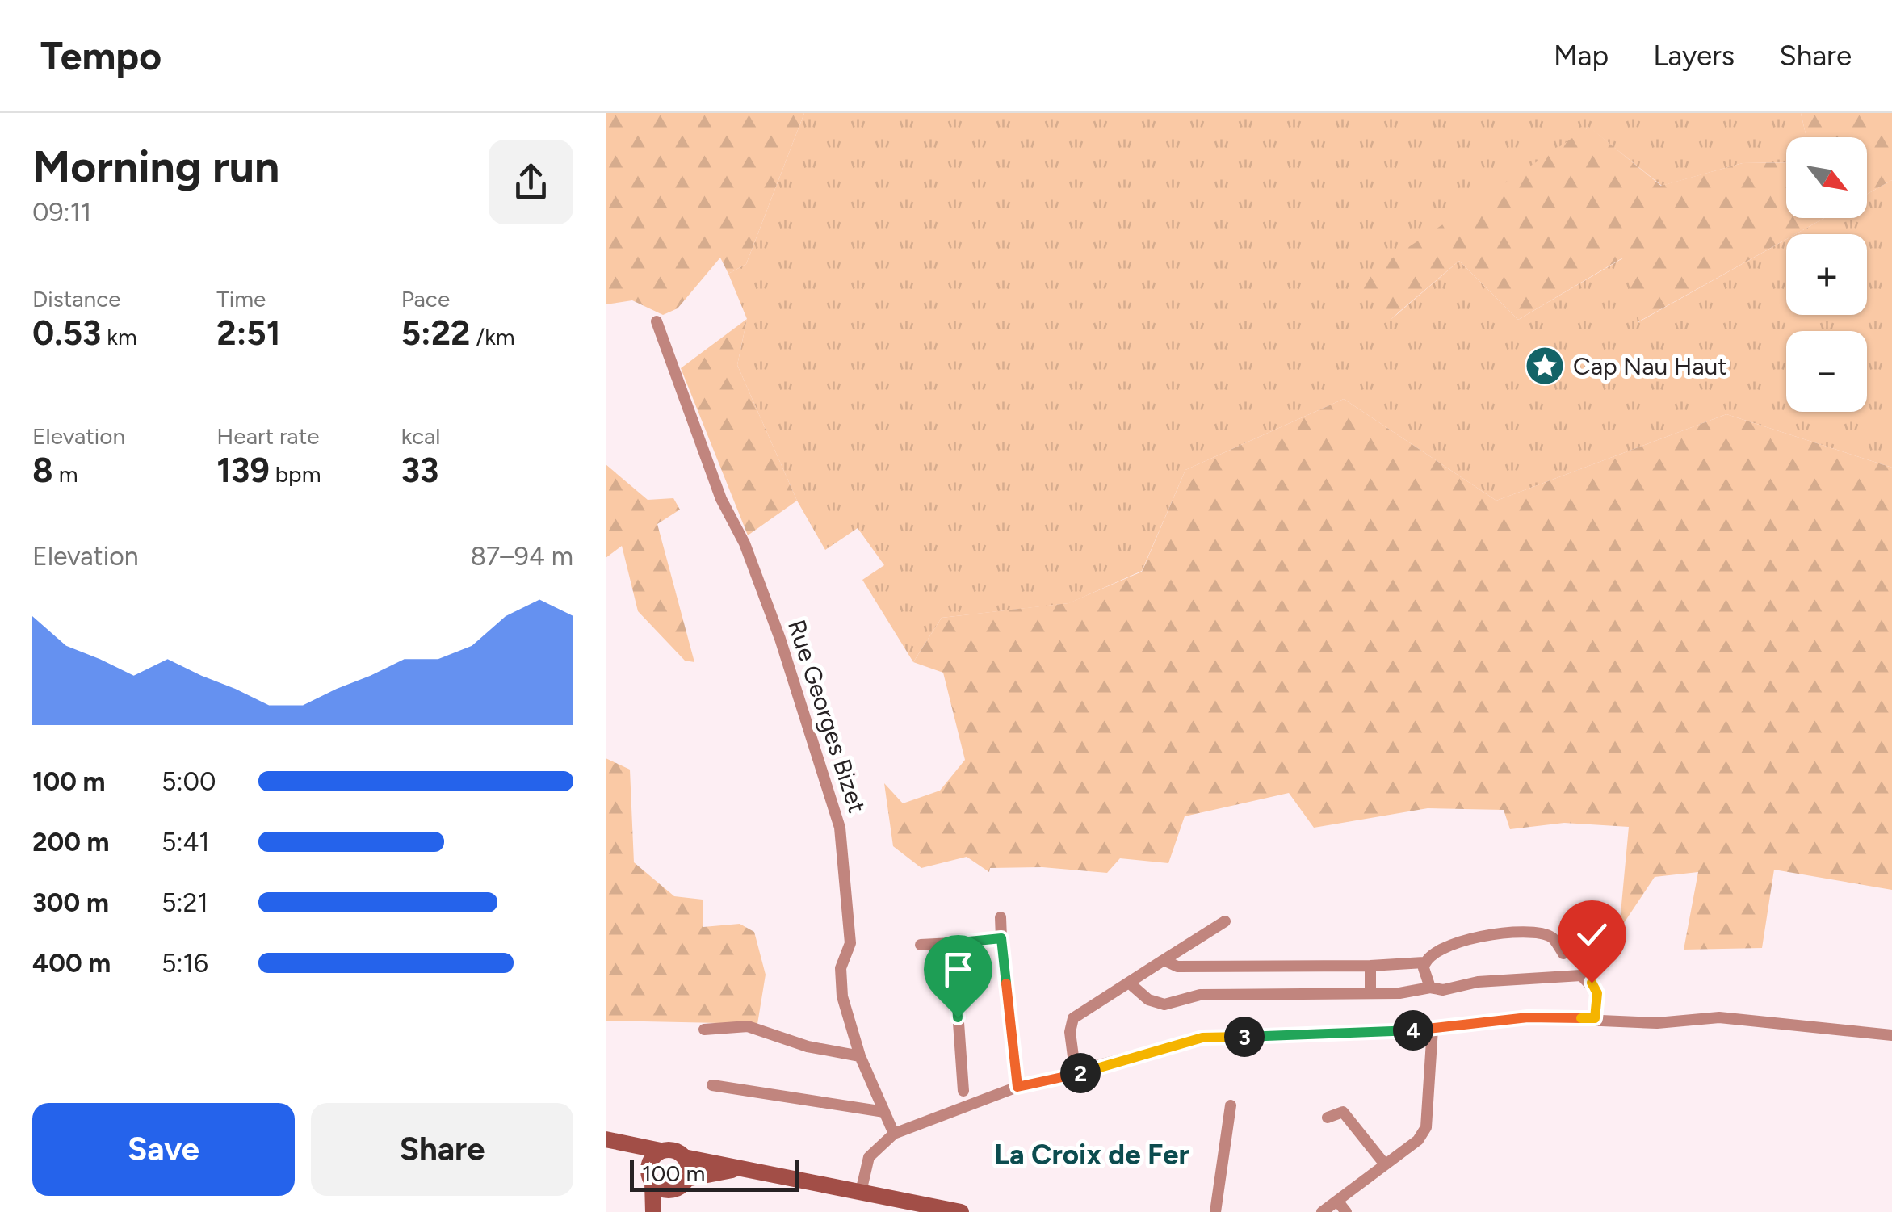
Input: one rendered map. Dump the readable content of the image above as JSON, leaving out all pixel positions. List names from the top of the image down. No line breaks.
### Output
{"streets":{"street":["Rue Georges Bizet"]},"districts":["La Croix de Fer"],"places":{"place":["Cap Nau Haut"]},"scale_bar":"100 m","north":"bottom right","page":{"header":"Tempo","nav":["Map","Layers","Share"],"heading":["Morning run","09:11"],"map_buttons":["+","−"],"stats":[["Distance","0.53 km"],["Time","2:51"],["Pace","5:22 /km"],["Elevation","8 m"],["Heart rate","139 bpm"],["kcal","33"]],"chart":["Elevation","87–94 m"],"list":[{"name":"100 m","note":"5:00"},{"name":"200 m","note":"5:41"},{"name":"300 m","note":"5:21"},{"name":"400 m","note":"5:16"}],"pins":["4","3","2"],"buttons":["Save","Share"],"scale":"100 m"}}
